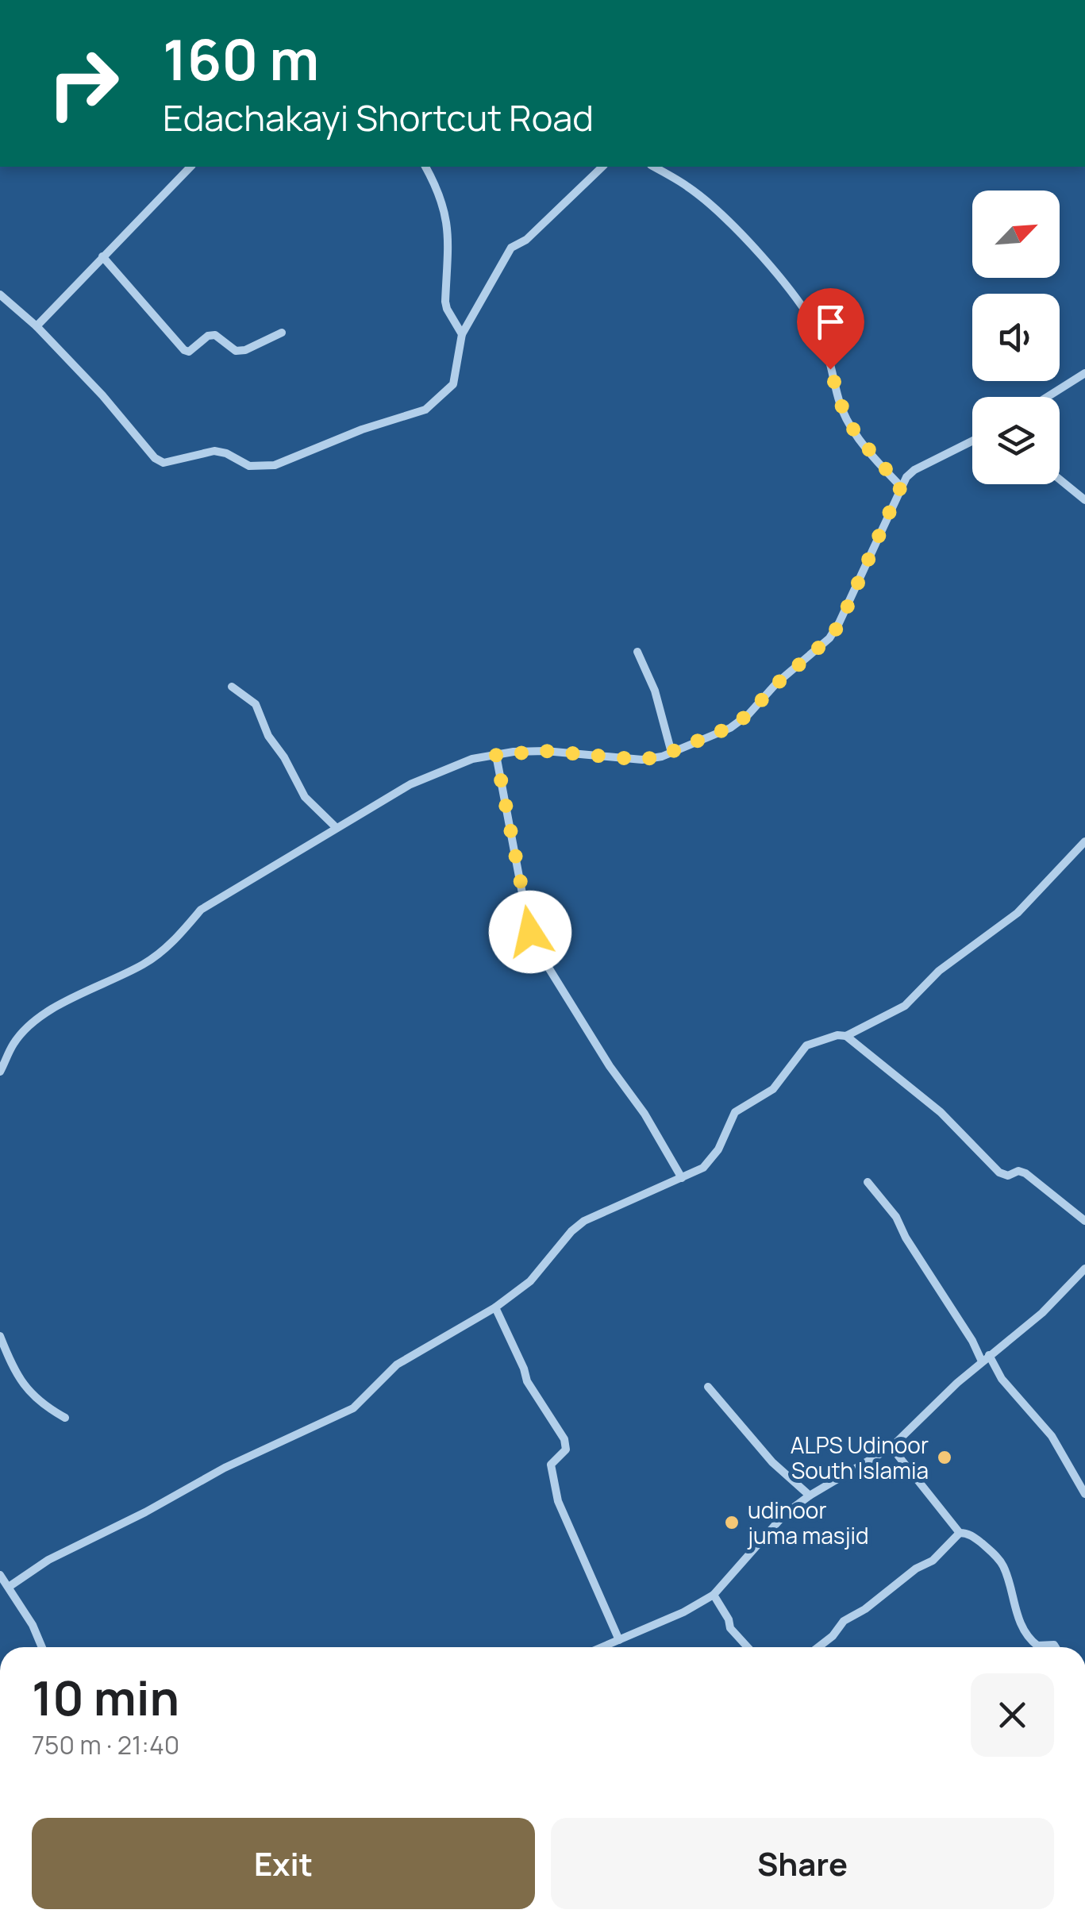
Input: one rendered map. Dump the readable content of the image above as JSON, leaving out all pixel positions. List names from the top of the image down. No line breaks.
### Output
{"places":["ALPS Udinoor South Islamia","udinoor juma masjid"],"north":"top right","page":{"turn":["160 m","Edachakayi Shortcut Road"],"heading":["10 min","750 m · 21:40"],"buttons":["Exit","Share"]}}
